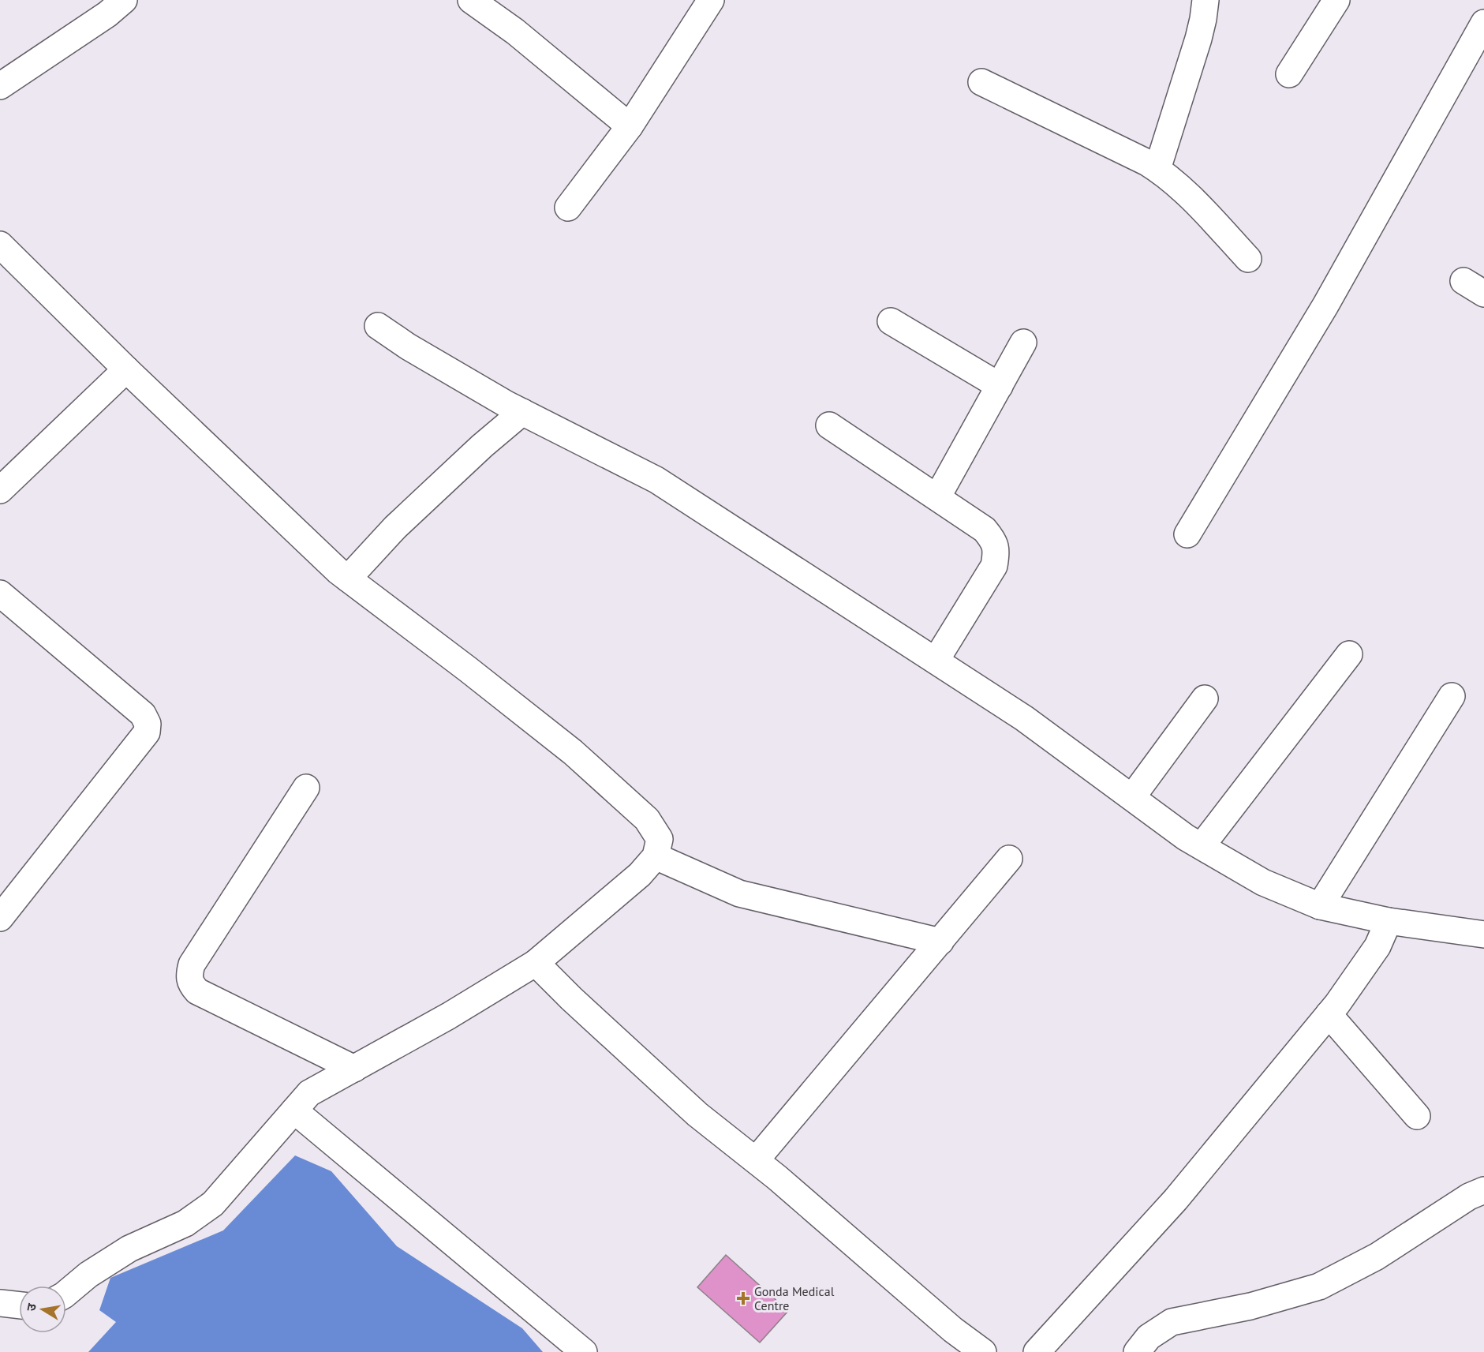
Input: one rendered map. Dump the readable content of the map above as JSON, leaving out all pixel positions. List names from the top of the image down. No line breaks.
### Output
{"places":{"health":["Gonda Medical Centre"]},"north":"left"}
